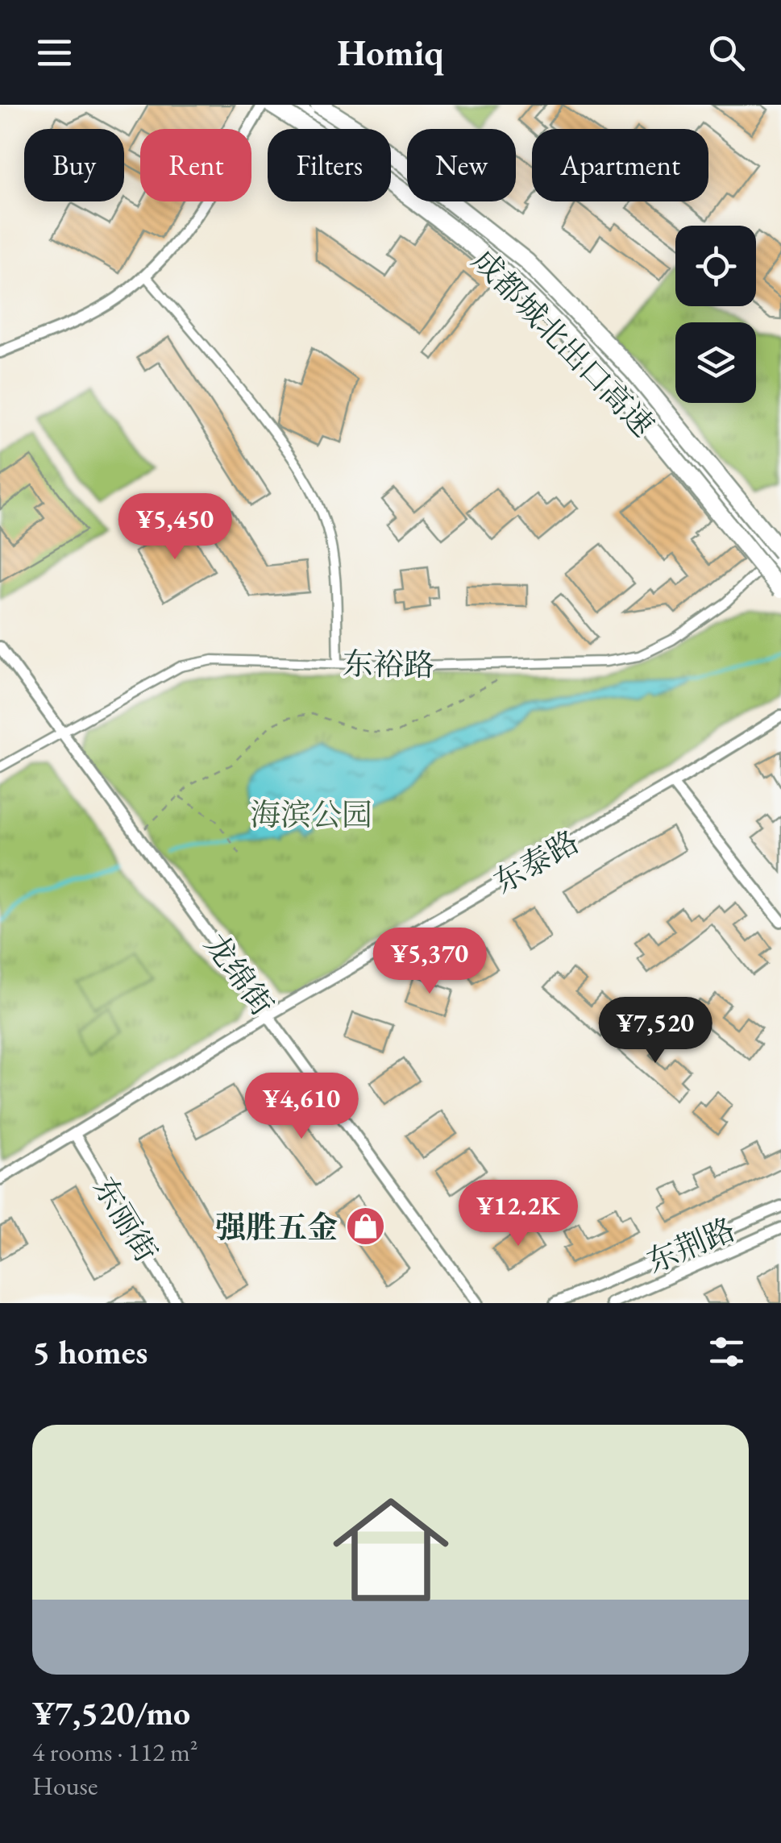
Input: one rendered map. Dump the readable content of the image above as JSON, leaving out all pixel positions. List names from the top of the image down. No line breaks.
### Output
{"streets":{"highway":["成都城北出口高速"],"street":["东裕路","东泰路","龙绵街","东丽街","东荆路"]},"crossings":[["成都城北出口高速","东裕路"],["东裕路","龙绵街"],["东泰路","龙绵街"],["东泰路","东丽街"]],"parks":["海滨公园"],"places":{"shop":["强胜五金"]},"page":{"header":"Homiq","chip":["Buy","Rent","Filters","New","Apartment"],"price":["¥5,450","¥5,370","¥7,520","¥4,610","¥12.2K"],"heading":"5 homes","list":[{"name":"¥7,520/mo","note":"4 rooms · 112 m² · House"}]}}
